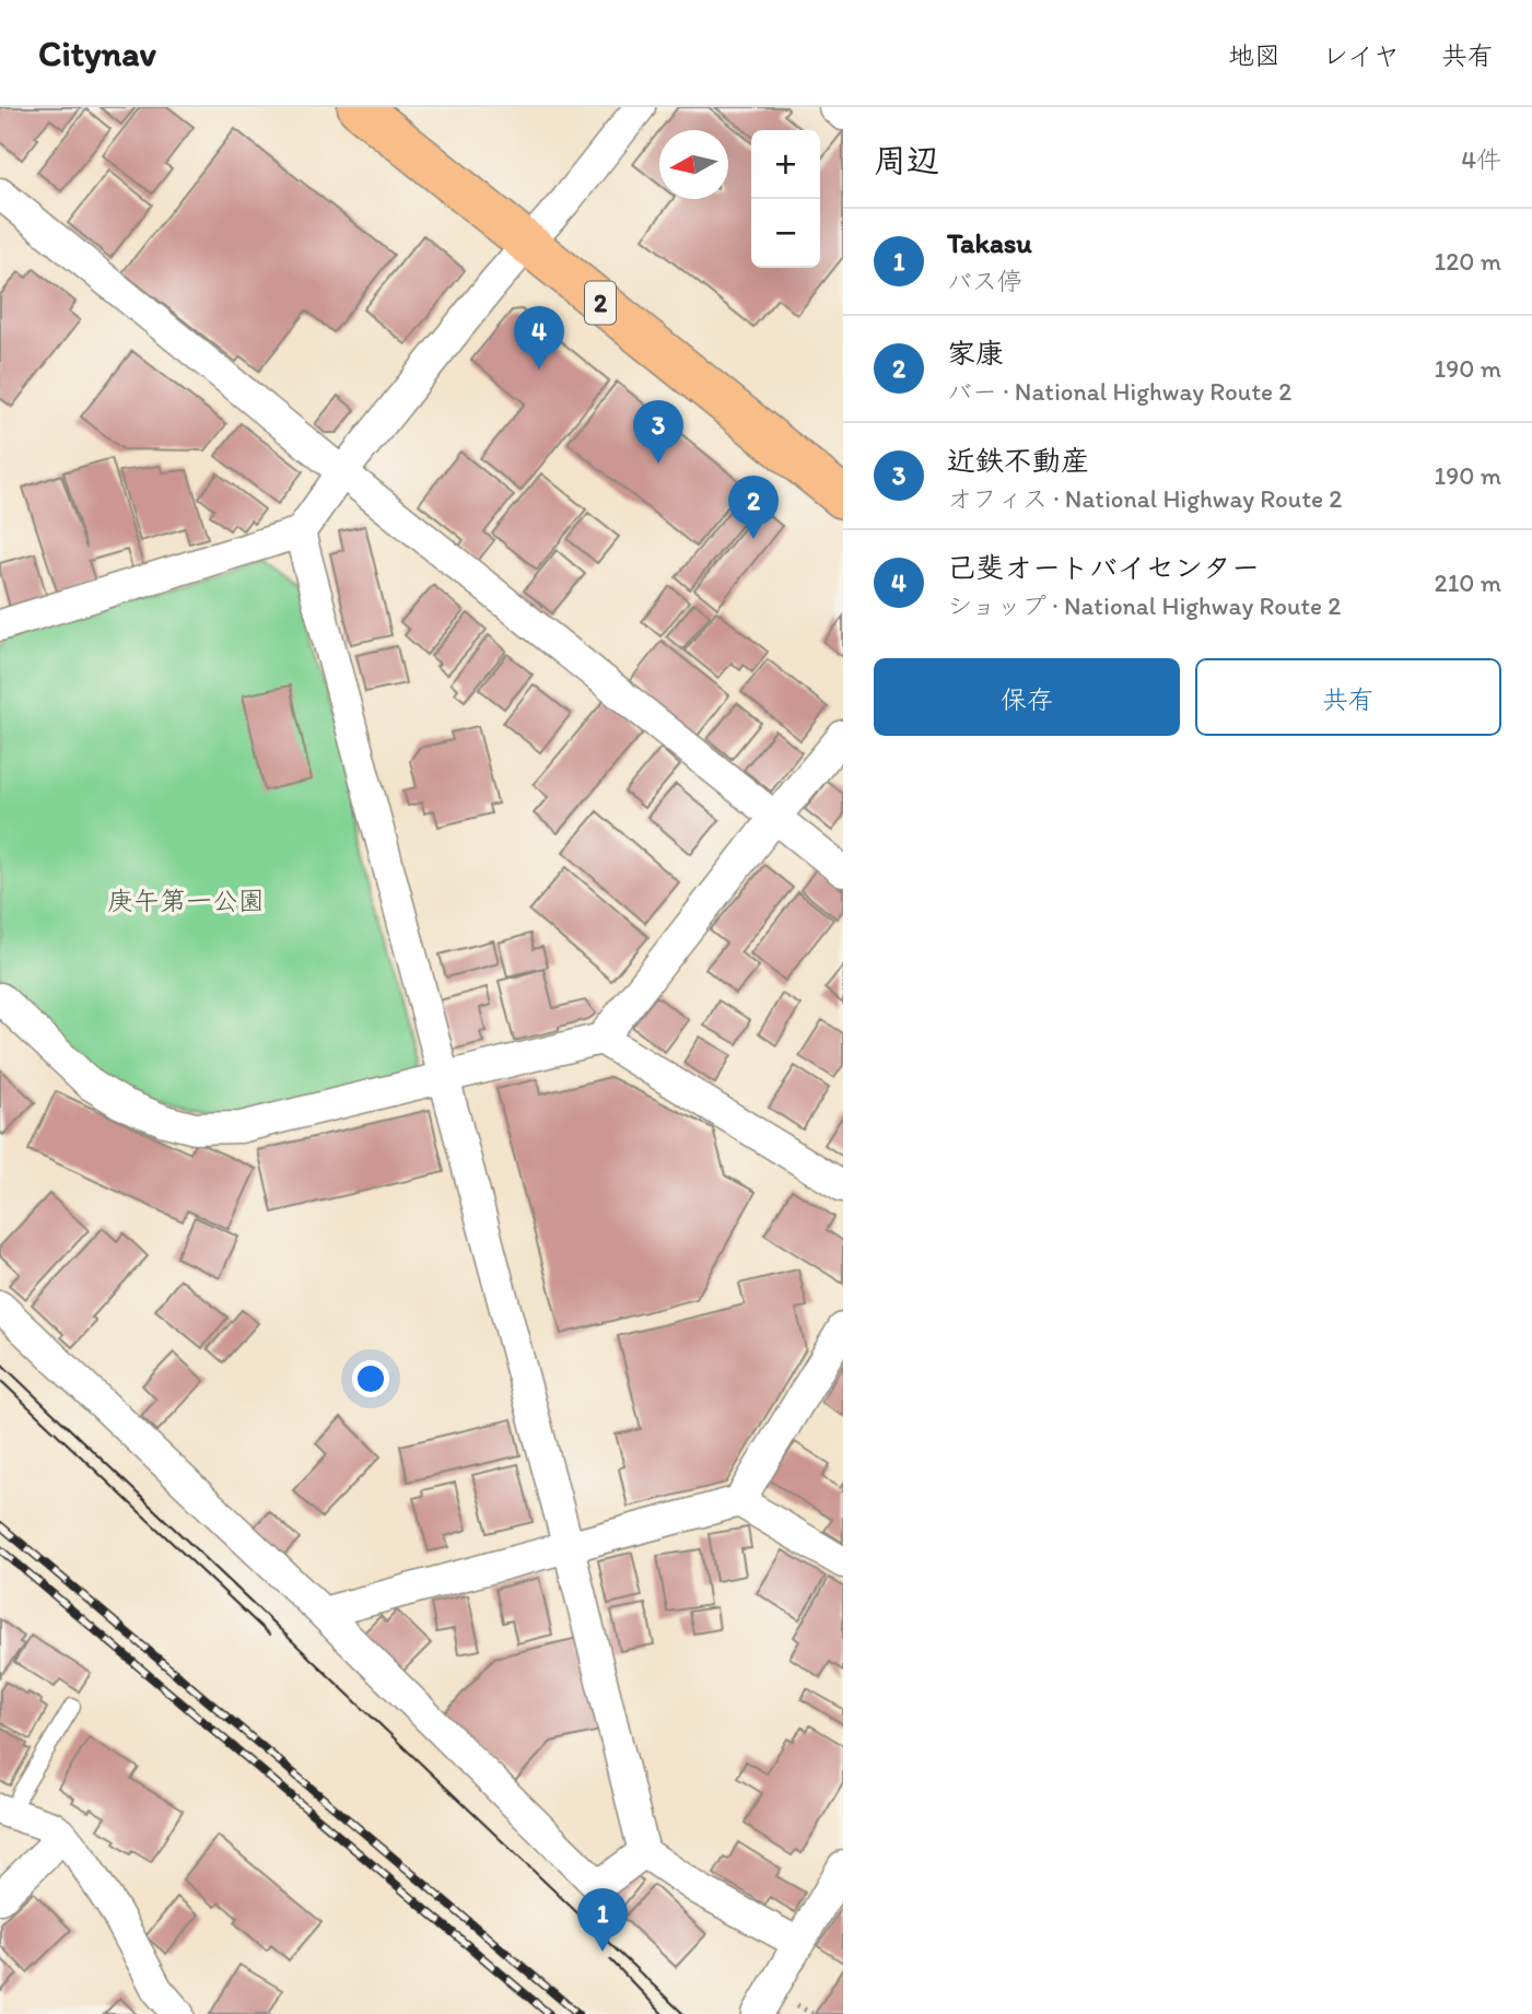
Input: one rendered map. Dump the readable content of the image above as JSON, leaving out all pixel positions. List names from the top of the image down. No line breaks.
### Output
{"streets":{"highway":["2"]},"parks":["庚午第一公園"],"north":"left","page":{"header":"Citynav","nav":["地図","レイヤ","共有"],"heading":["周辺","4件"],"map_buttons":["+","−"],"list":[{"mark":"1","name":"Takasu","note":"バス停","value":"120 m"},{"mark":"2","name":"家康","note":"バー · National Highway Route 2","value":"190 m"},{"mark":"3","name":"近鉄不動産","note":"オフィス · National Highway Route 2","value":"190 m"},{"mark":"4","name":"己斐オートバイセンター","note":"ショップ · National Highway Route 2","value":"210 m"}],"pins":["4","3","2","1"],"buttons":["保存","共有"]}}
